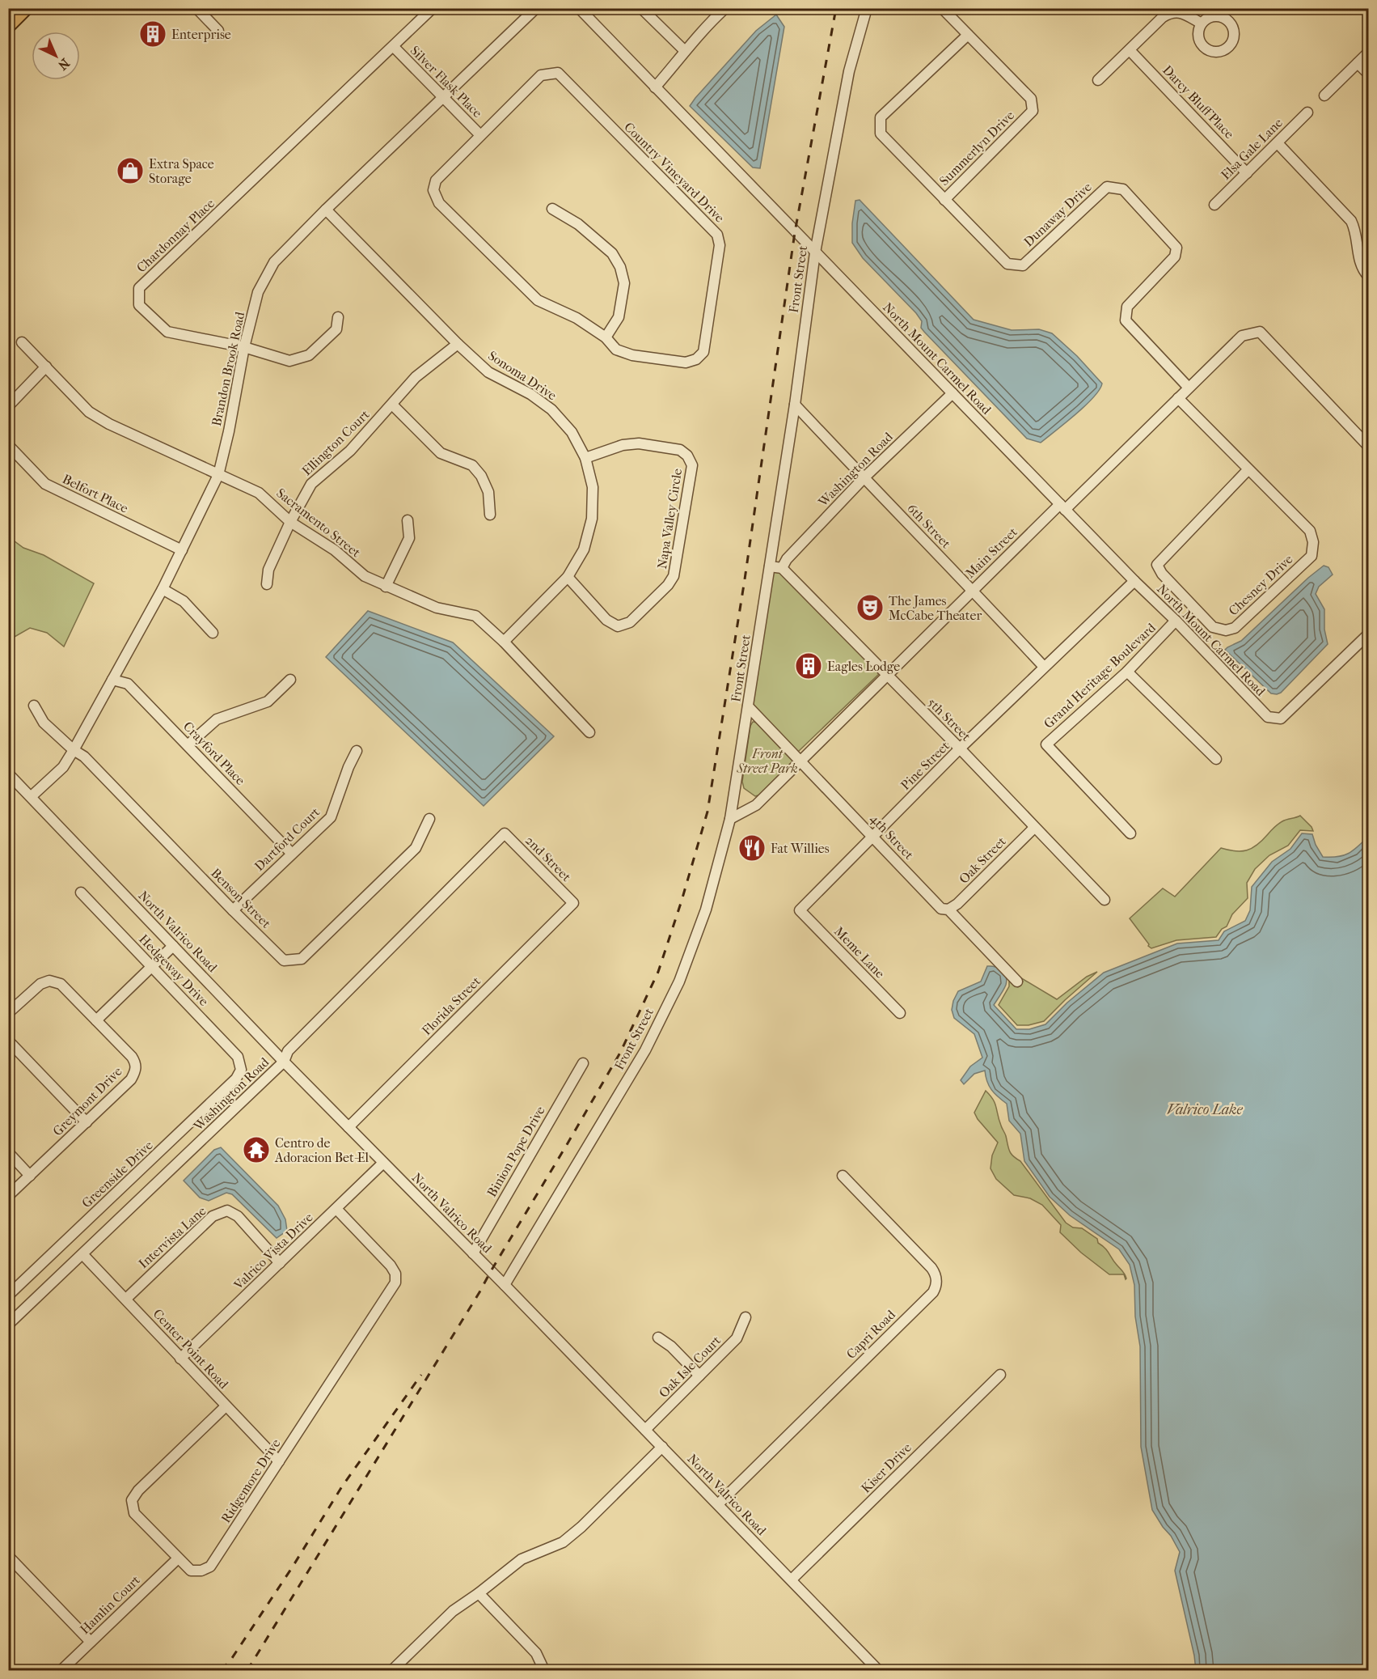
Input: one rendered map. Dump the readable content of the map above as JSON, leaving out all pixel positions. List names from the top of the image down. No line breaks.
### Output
{"streets":{"street":["Silver Flask Place","Darcy Bluff Place","Summerlyn Drive","Elsa Gale Lane","Country Vineyard Drive","Dunaway Drive","Chardonnay Place","Front Street","North Mount Carmel Road","Brandon Brook Road","Sonoma Drive","Ellington Court","Washington Road","Belfort Place","Napa Valley Circle","Sacramento Street","6th Street","Main Street","Chesney Drive","Grand Heritage Boulevard","5th Street","Crayford Place","Pine Street","4th Street","Dartford Court","2nd Street","Oak Street","Benson Street","North Valrico Road","Meme Lane","Hedgeway Drive","Florida Street","Greymont Drive","Binion Pope Drive","Greenside Drive","Intervista Lane","Valrico Vista Drive","Capri Road","Center Point Road","Oak Isle Court","Kiser Drive","Ridgemore Drive","Hamlin Court"]},"crossings":[["Silver Flask Place","Country Vineyard Drive"],["Silver Flask Place","Chardonnay Place"],["Silver Flask Place","Brandon Brook Road"],["Darcy Bluff Place","Elsa Gale Lane"],["Summerlyn Drive","Dunaway Drive"],["Dunaway Drive","Main Street"],["Chardonnay Place","Brandon Brook Road"],["Front Street","North Mount Carmel Road"],["Front Street","6th Street"],["Front Street","Main Street"],["Front Street","4th Street"],["Front Street","North Valrico Road"],["North Mount Carmel Road","Washington Road"],["North Mount Carmel Road","Main Street"],["North Mount Carmel Road","Grand Heritage Boulevard"],["North Mount Carmel Road","Pine Street"],["Brandon Brook Road","Sonoma Drive"],["Brandon Brook Road","Belfort Place"],["Brandon Brook Road","Sacramento Street"],["Brandon Brook Road","Crayford Place"],["Brandon Brook Road","Benson Street"],["Brandon Brook Road","North Valrico Road"],["Sonoma Drive","Ellington Court"],["Sonoma Drive","Napa Valley Circle"],["Sonoma Drive","Sacramento Street"],["Ellington Court","Sacramento Street"],["Washington Road","6th Street"],["Washington Road","5th Street"],["Washington Road","2nd Street"],["Washington Road","North Valrico Road"],["Washington Road","Center Point Road"],["6th Street","Main Street"],["6th Street","Pine Street"],["Main Street","Chesney Drive"],["Main Street","5th Street"],["Main Street","4th Street"],["5th Street","Pine Street"],["5th Street","Oak Street"],["Crayford Place","Dartford Court"],["Pine Street","4th Street"],["Pine Street","Meme Lane"],["4th Street","Oak Street"],["Dartford Court","Benson Street"],["2nd Street","Florida Street"],["North Valrico Road","Florida Street"],["North Valrico Road","Binion Pope Drive"],["North Valrico Road","Valrico Vista Drive"],["North Valrico Road","Capri Road"],["North Valrico Road","Oak Isle Court"],["North Valrico Road","Kiser Drive"],["Hedgeway Drive","Greenside Drive"],["Intervista Lane","Valrico Vista Drive"],["Intervista Lane","Center Point Road"],["Valrico Vista Drive","Center Point Road"],["Valrico Vista Drive","Ridgemore Drive"],["Center Point Road","Ridgemore Drive"],["Ridgemore Drive","Hamlin Court"]],"water":["Valrico Lake"],"parks":["Front Street Park"],"places":{"building":["Enterprise","Eagles Lodge"],"shop":["Extra Space Storage"],"theatre":["The James McCabe Theater"],"restaurant":["Fat Willies"],"temple":["Centro de Adoracion Bet-El"]},"north":"bottom right"}
